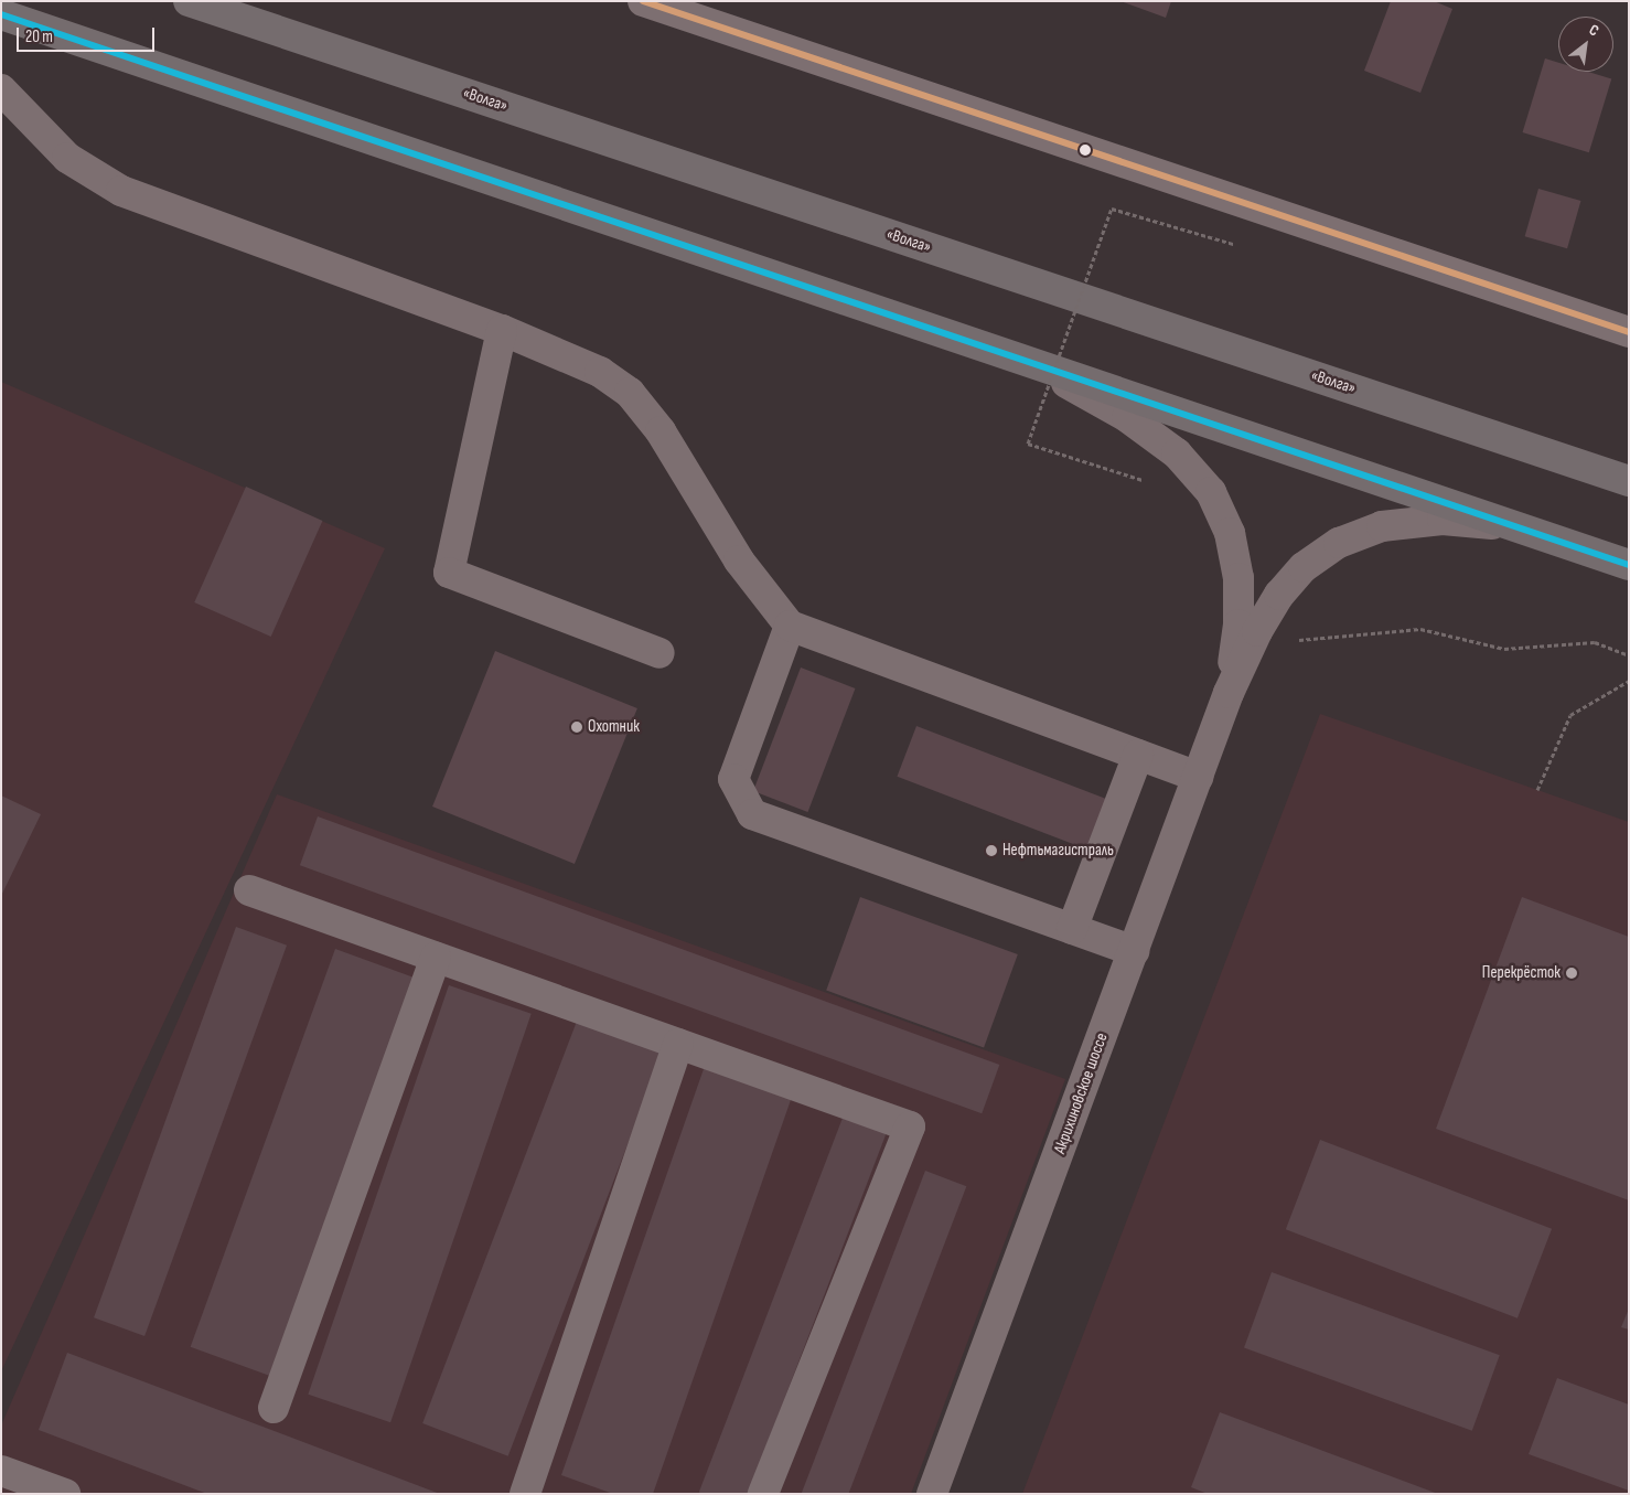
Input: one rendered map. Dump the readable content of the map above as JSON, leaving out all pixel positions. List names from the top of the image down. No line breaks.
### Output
{"streets":{"highway":["«Волга»"],"main road":["Акрихиновское шоссе"]},"places":["Охотник","Нефтьмагистраль","Перекрёсток"],"scale_bar":"20 m","north":"top right"}
